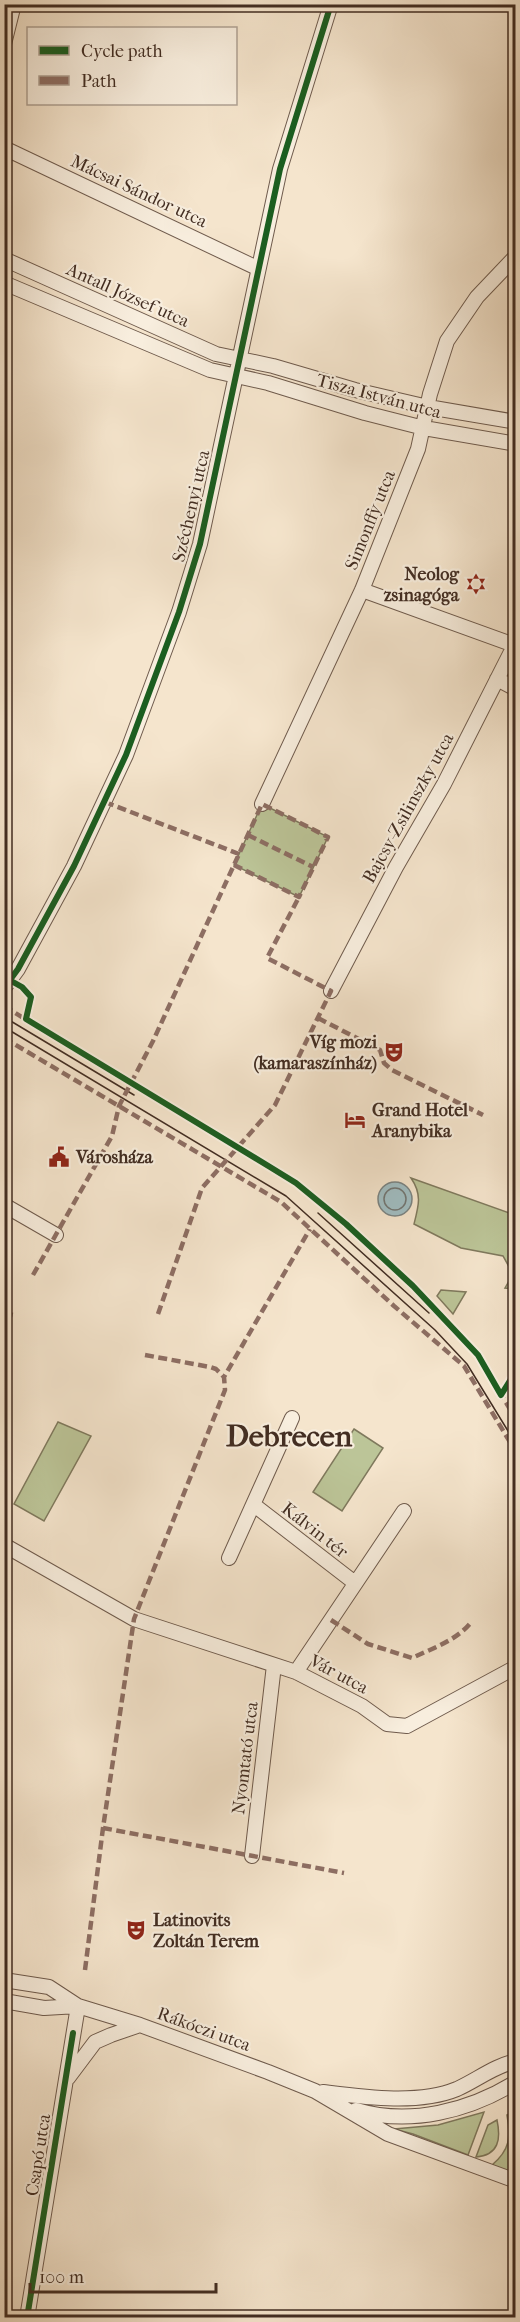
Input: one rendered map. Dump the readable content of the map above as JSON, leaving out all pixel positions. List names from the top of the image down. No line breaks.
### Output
{"streets":{"street":["Mácsai Sándor utca","Antall József utca","Tisza István utca","Széchenyi utca","Simonffy utca","Bajcsy-Zsilinszky utca","Kálvin tér","Vár utca","Nyomtató utca","Rákóczi utca","Csapó utca"]},"crossings":[["Mácsai Sándor utca","Széchenyi utca"],["Antall József utca","Tisza István utca"],["Antall József utca","Széchenyi utca"],["Tisza István utca","Széchenyi utca"],["Tisza István utca","Simonffy utca"],["Kálvin tér","Vár utca"],["Vár utca","Nyomtató utca"],["Rákóczi utca","Csapó utca"]],"districts":["Debrecen"],"places":{"synagogue":["Neolog zsinagóga"],"theatre":["Víg mozi (kamaraszínház)","Latinovits Zoltán Terem"],"hotel":["Grand Hotel Aranybika"],"public building":["Városháza"]},"legend":["Cycle path","Path"],"scale_bar":"100 m"}
